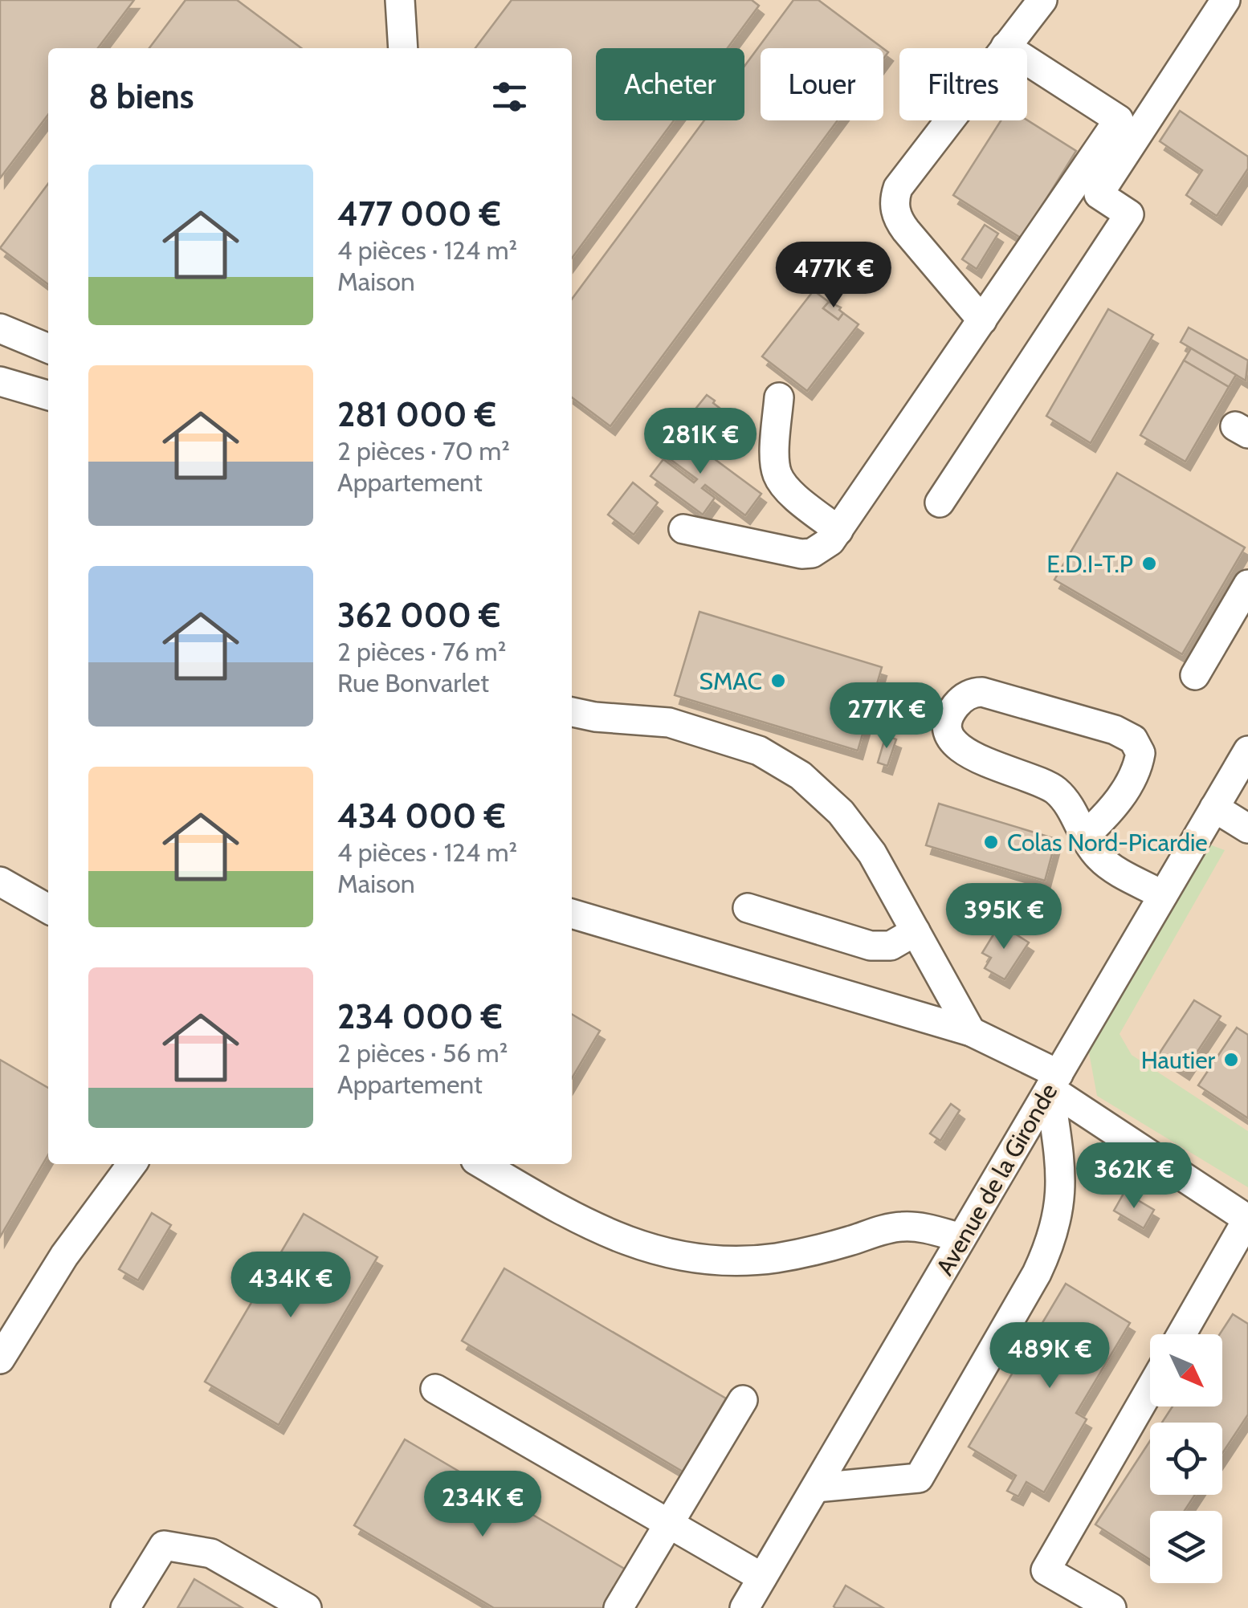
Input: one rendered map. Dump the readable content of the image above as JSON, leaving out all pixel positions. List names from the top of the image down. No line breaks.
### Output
{"streets":{"street":["Avenue de la Gironde"]},"places":["E.D.I-T.P","SMAC","Colas Nord-Picardie","Hautier"],"north":"bottom right","page":{"chip":["Acheter","Louer","Filtres"],"heading":"8 biens","list":[{"name":"477 000 €","note":"4 pièces · 124 m² · Maison"},{"name":"281 000 €","note":"2 pièces · 70 m² · Appartement"},{"name":"362 000 €","note":"2 pièces · 76 m² · Rue Bonvarlet"},{"name":"434 000 €","note":"4 pièces · 124 m² · Maison"},{"name":"234 000 €","note":"2 pièces · 56 m² · Appartement"}],"price":["477K €","281K €","277K €","395K €","362K €","434K €","489K €","234K €"]}}
